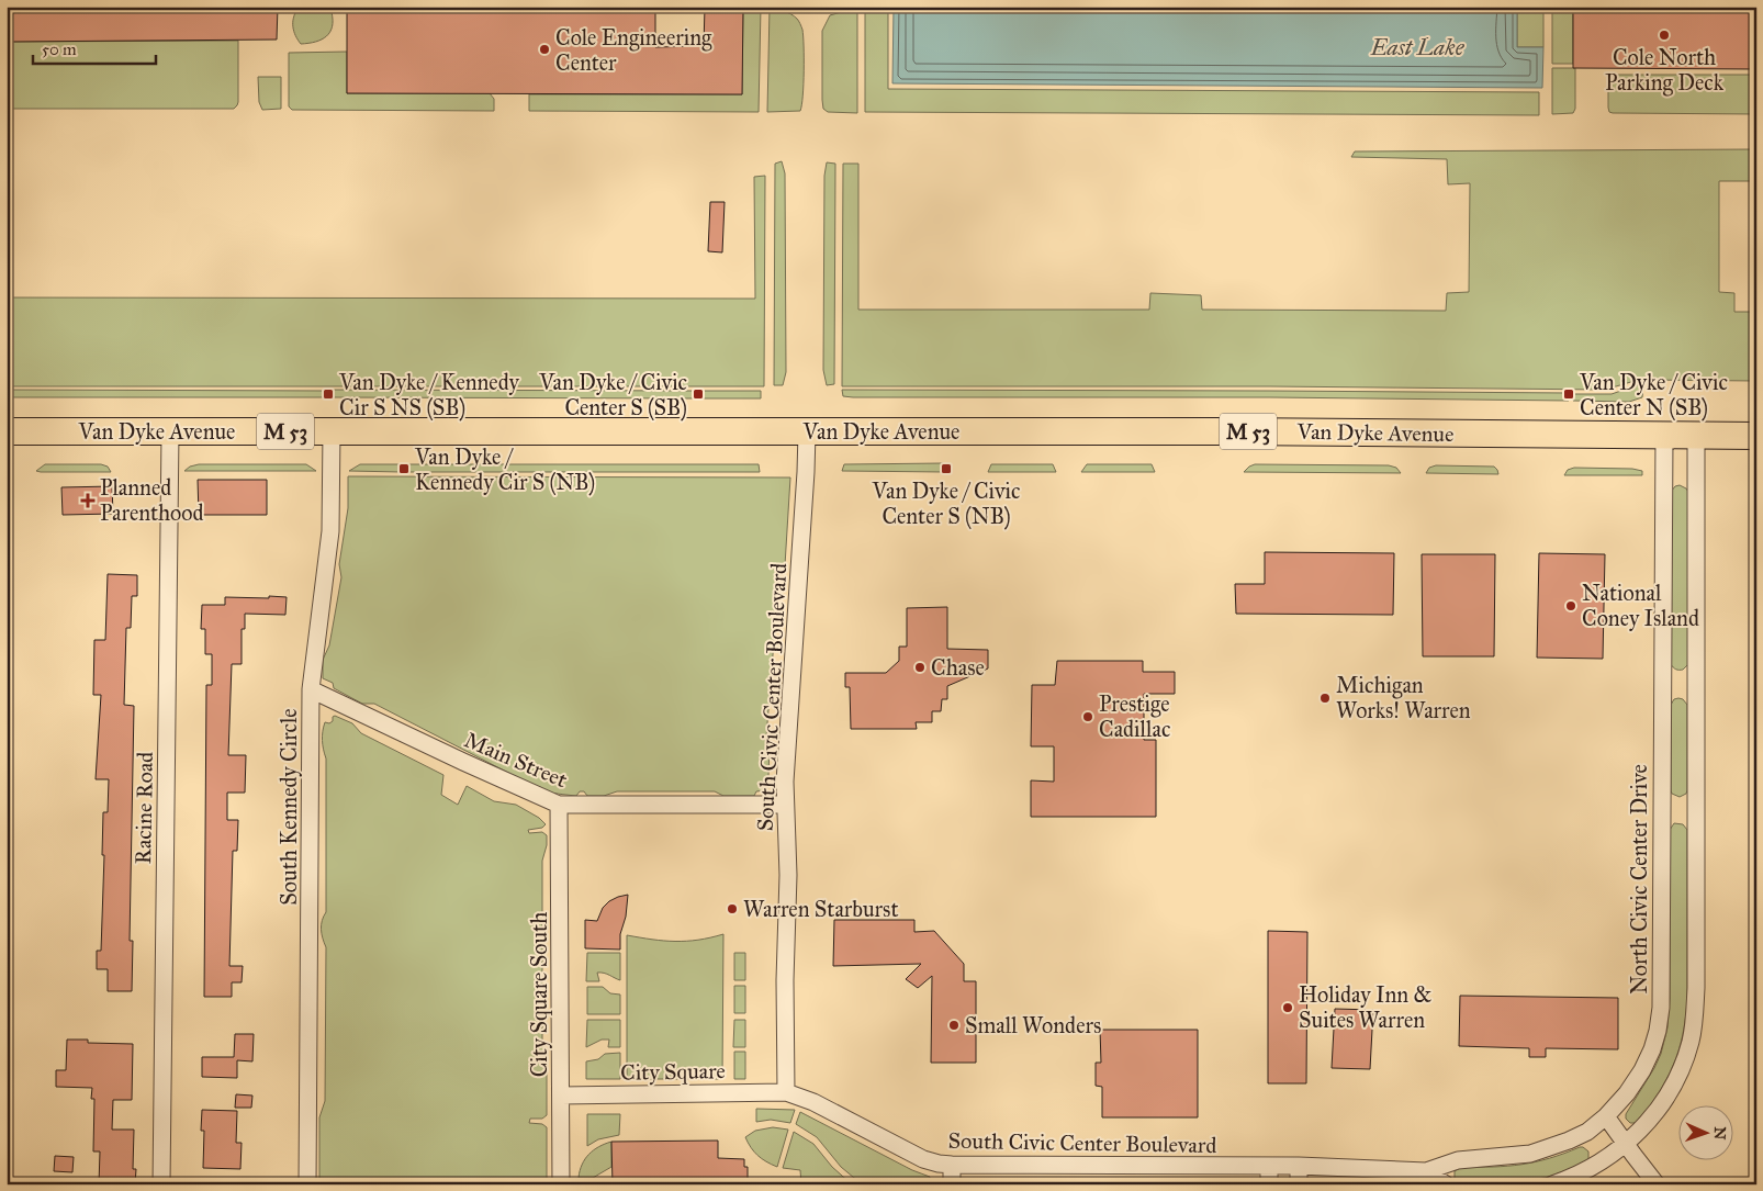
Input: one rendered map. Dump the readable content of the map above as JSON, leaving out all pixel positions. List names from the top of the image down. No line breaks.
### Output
{"streets":{"main road":["Van Dyke Avenue","M 53"],"street":["South Civic Center Boulevard","Main Street","South Kennedy Circle","Racine Road","North Civic Center Drive","City Square South","City Square"]},"crossings":[["Van Dyke Avenue","South Civic Center Boulevard"],["Van Dyke Avenue","South Kennedy Circle"],["Van Dyke Avenue","Racine Road"],["Van Dyke Avenue","North Civic Center Drive"],["South Civic Center Boulevard","Main Street"],["South Civic Center Boulevard","North Civic Center Drive"],["South Civic Center Boulevard","City Square"],["Main Street","South Kennedy Circle"],["Main Street","City Square South"],["City Square South","City Square"]],"water":["East Lake"],"places":{"other":["Cole North Parking Deck","Cole Engineering Center","National Coney Island","Chase","Michigan Works! Warren","Prestige Cadillac","Warren Starburst","Holiday Inn & Suites Warren","Small Wonders"],"transit":["Van Dyke / Kennedy Cir S NS (SB)","Van Dyke / Civic Center S (SB)","Van Dyke / Civic Center N (SB)","Van Dyke / Kennedy Cir S (NB)","Van Dyke / Civic Center S (NB)"],"health":["Planned Parenthood"]},"scale_bar":"50 m","north":"right"}
